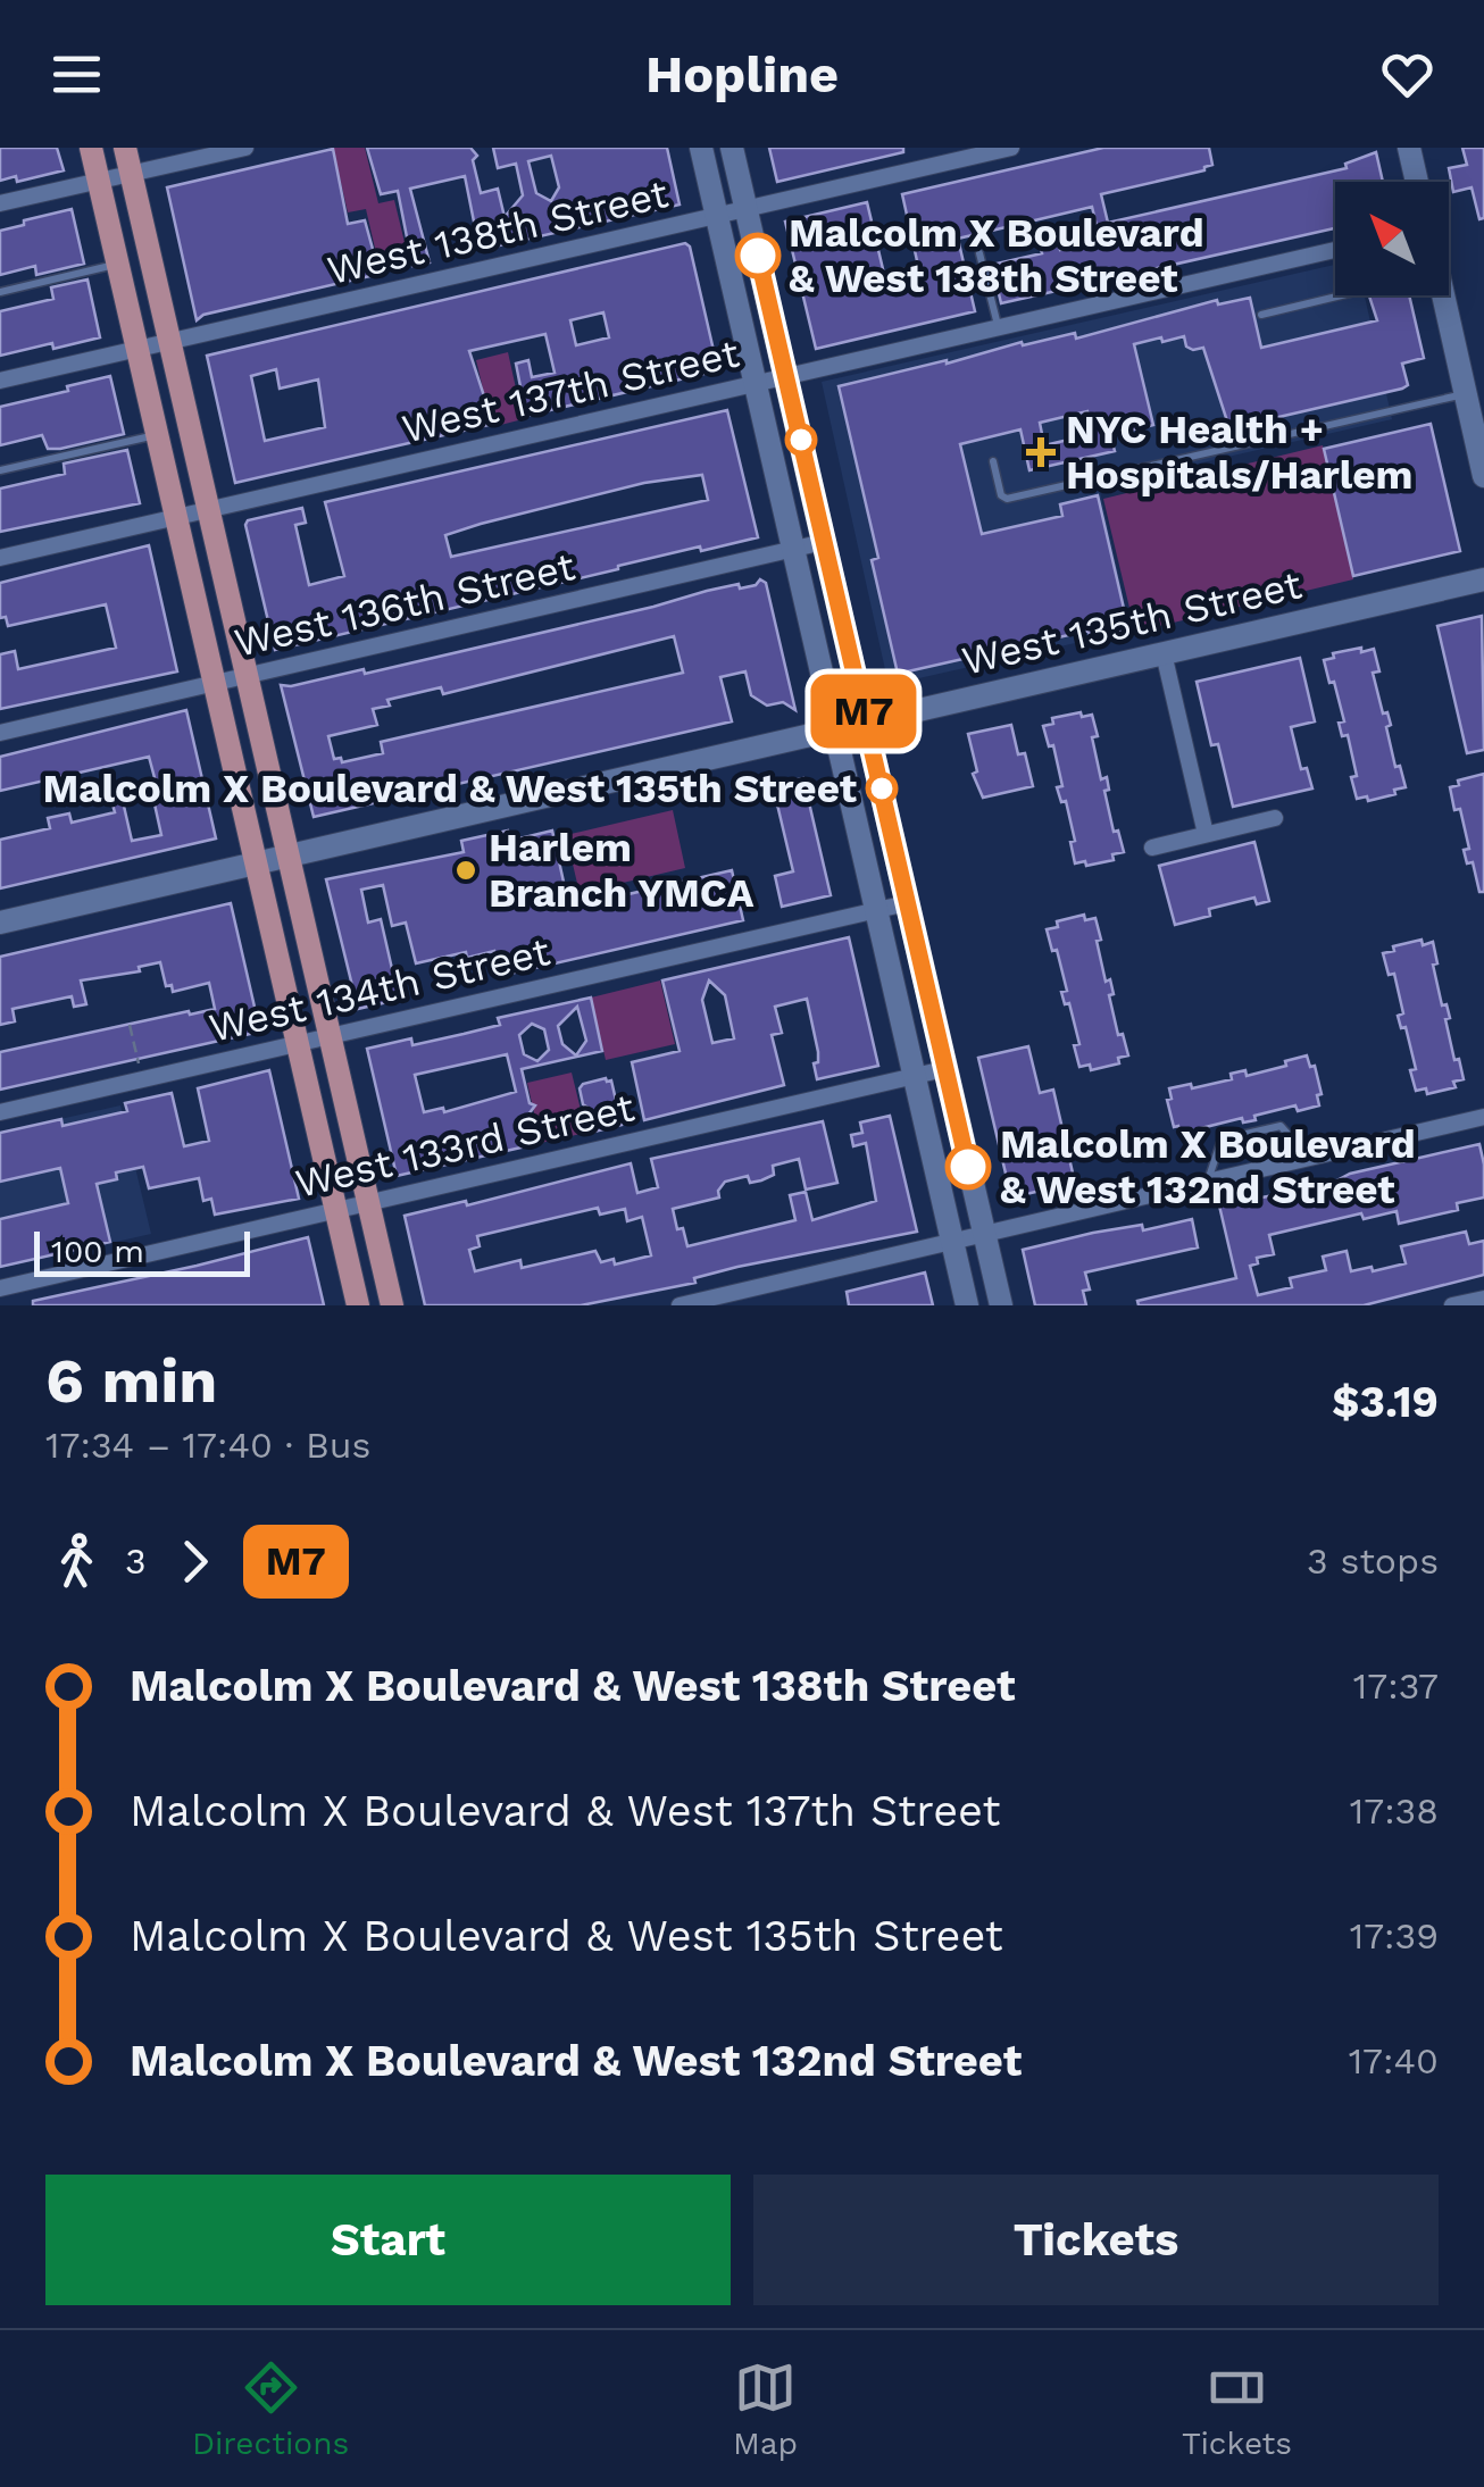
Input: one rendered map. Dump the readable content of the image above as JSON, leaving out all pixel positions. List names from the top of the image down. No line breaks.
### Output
{"streets":{"main road":["West 135th Street"],"street":["West 138th Street","West 137th Street","West 136th Street","West 134th Street","West 133rd Street"]},"places":{"other":["Malcolm X Boulevard & West 138th Street","Malcolm X Boulevard & West 135th Street","Harlem Branch YMCA","Malcolm X Boulevard & West 132nd Street"],"health":["NYC Health + Hospitals/Harlem"]},"lines":["bus line M7"],"scale_bar":"100 m","north":"top left","page":{"header":"Hopline","on_map":"M7","scale":"100 m","heading":["6 min","17:34 – 17:40 · Bus","$3.19"],"legs":["3","M7","3 stops"],"list":[{"name":"Malcolm X Boulevard & West 138th Street","value":"17:37"},{"name":"Malcolm X Boulevard & West 137th Street","value":"17:38"},{"name":"Malcolm X Boulevard & West 135th Street","value":"17:39"},{"name":"Malcolm X Boulevard & West 132nd Street","value":"17:40"}],"buttons":["Start","Tickets"],"tabs":["Directions","Map","Tickets"]}}
